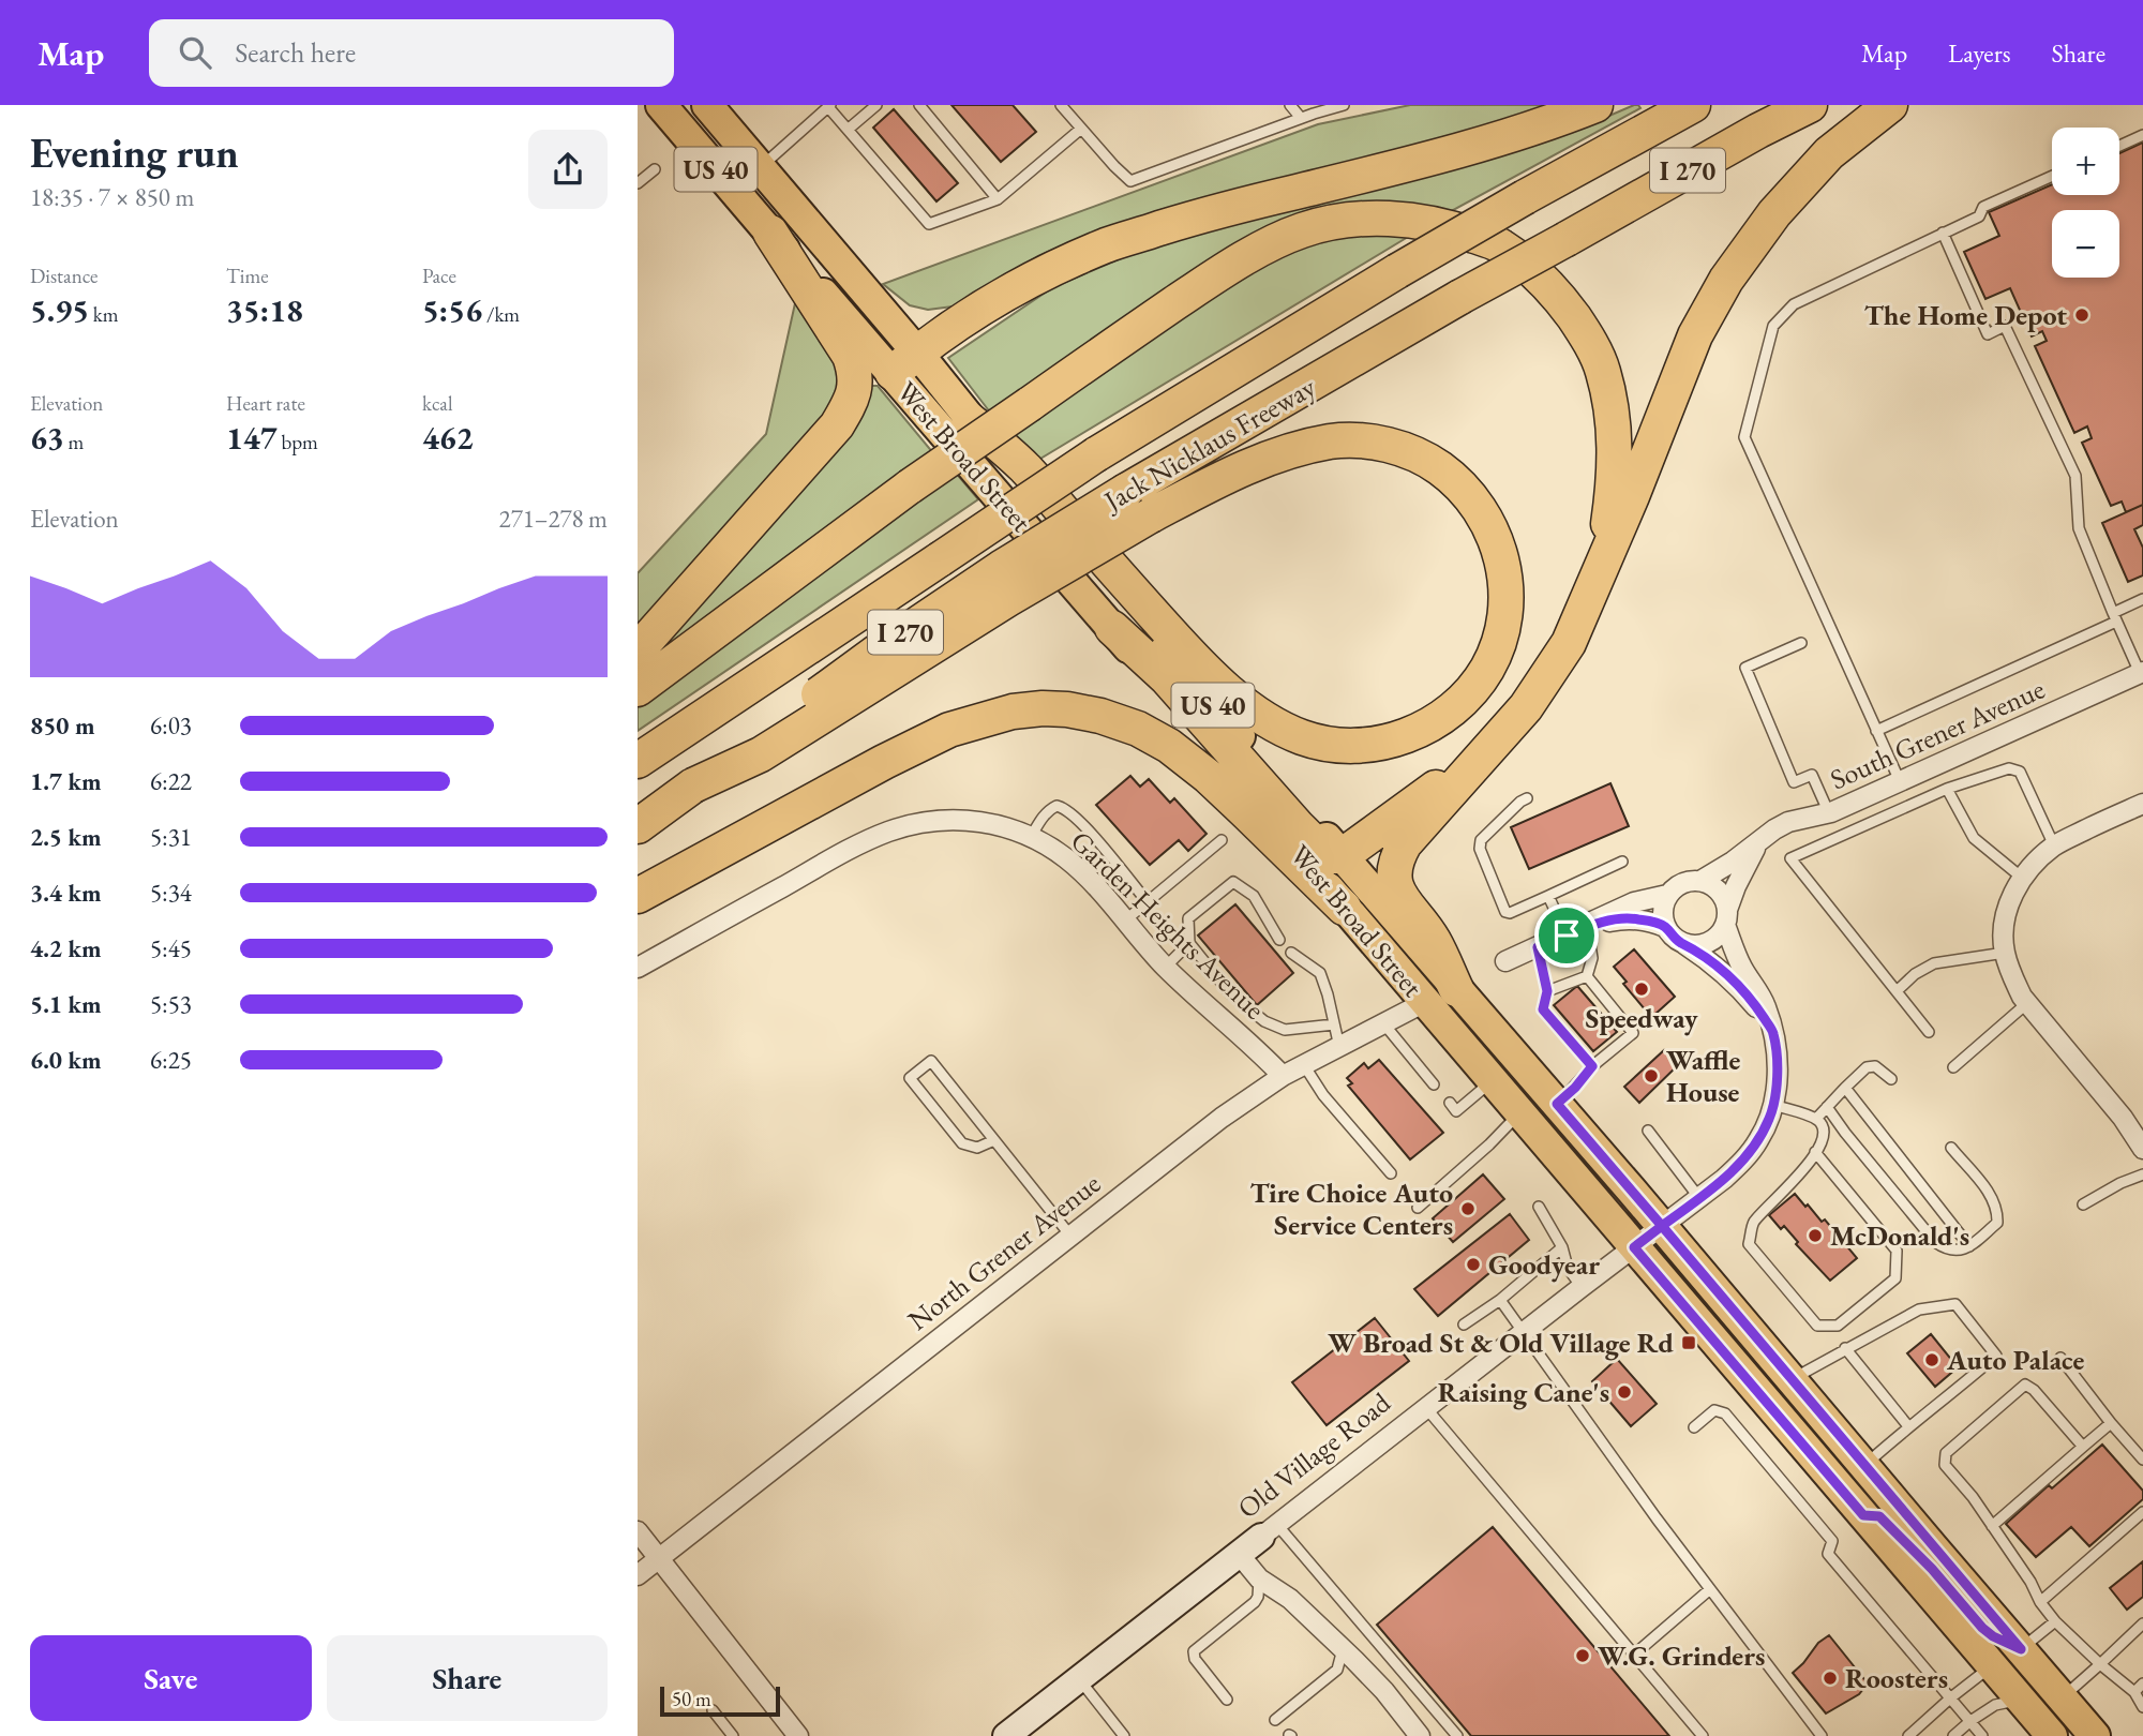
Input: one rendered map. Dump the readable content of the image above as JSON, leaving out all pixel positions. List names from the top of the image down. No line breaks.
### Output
{"streets":{"highway":["I 270","Jack Nicklaus Freeway"],"main road":["US 40","West Broad Street"],"street":["South Grener Avenue","Garden Heights Avenue","North Grener Avenue","Old Village Road"]},"crossings":[["West Broad Street","North Grener Avenue"],["West Broad Street","Old Village Road"],["Garden Heights Avenue","North Grener Avenue"]],"places":{"other":["The Home Depot","Speedway","Waffle House","Tire Choice Auto Service Centers","McDonald's","Goodyear","Auto Palace","Raising Cane's","W.G. Grinders","Roosters"],"transit":["W Broad St & Old Village Rd"]},"scale_bar":"50 m","page":{"header":"Map","search":"Search here","nav":["Map","Layers","Share"],"heading":["Evening run","18:35 · 7 × 850 m"],"map_buttons":["+","−"],"stats":[["Distance","5.95 km"],["Time","35:18"],["Pace","5:56 /km"],["Elevation","63 m"],["Heart rate","147 bpm"],["kcal","462"]],"chart":["Elevation","271–278 m"],"list":[{"name":"850 m","note":"6:03"},{"name":"1.7 km","note":"6:22"},{"name":"2.5 km","note":"5:31"},{"name":"3.4 km","note":"5:34"},{"name":"4.2 km","note":"5:45"},{"name":"5.1 km","note":"5:53"},{"name":"6.0 km","note":"6:25"}],"buttons":["Save","Share"],"scale":"50 m"}}
